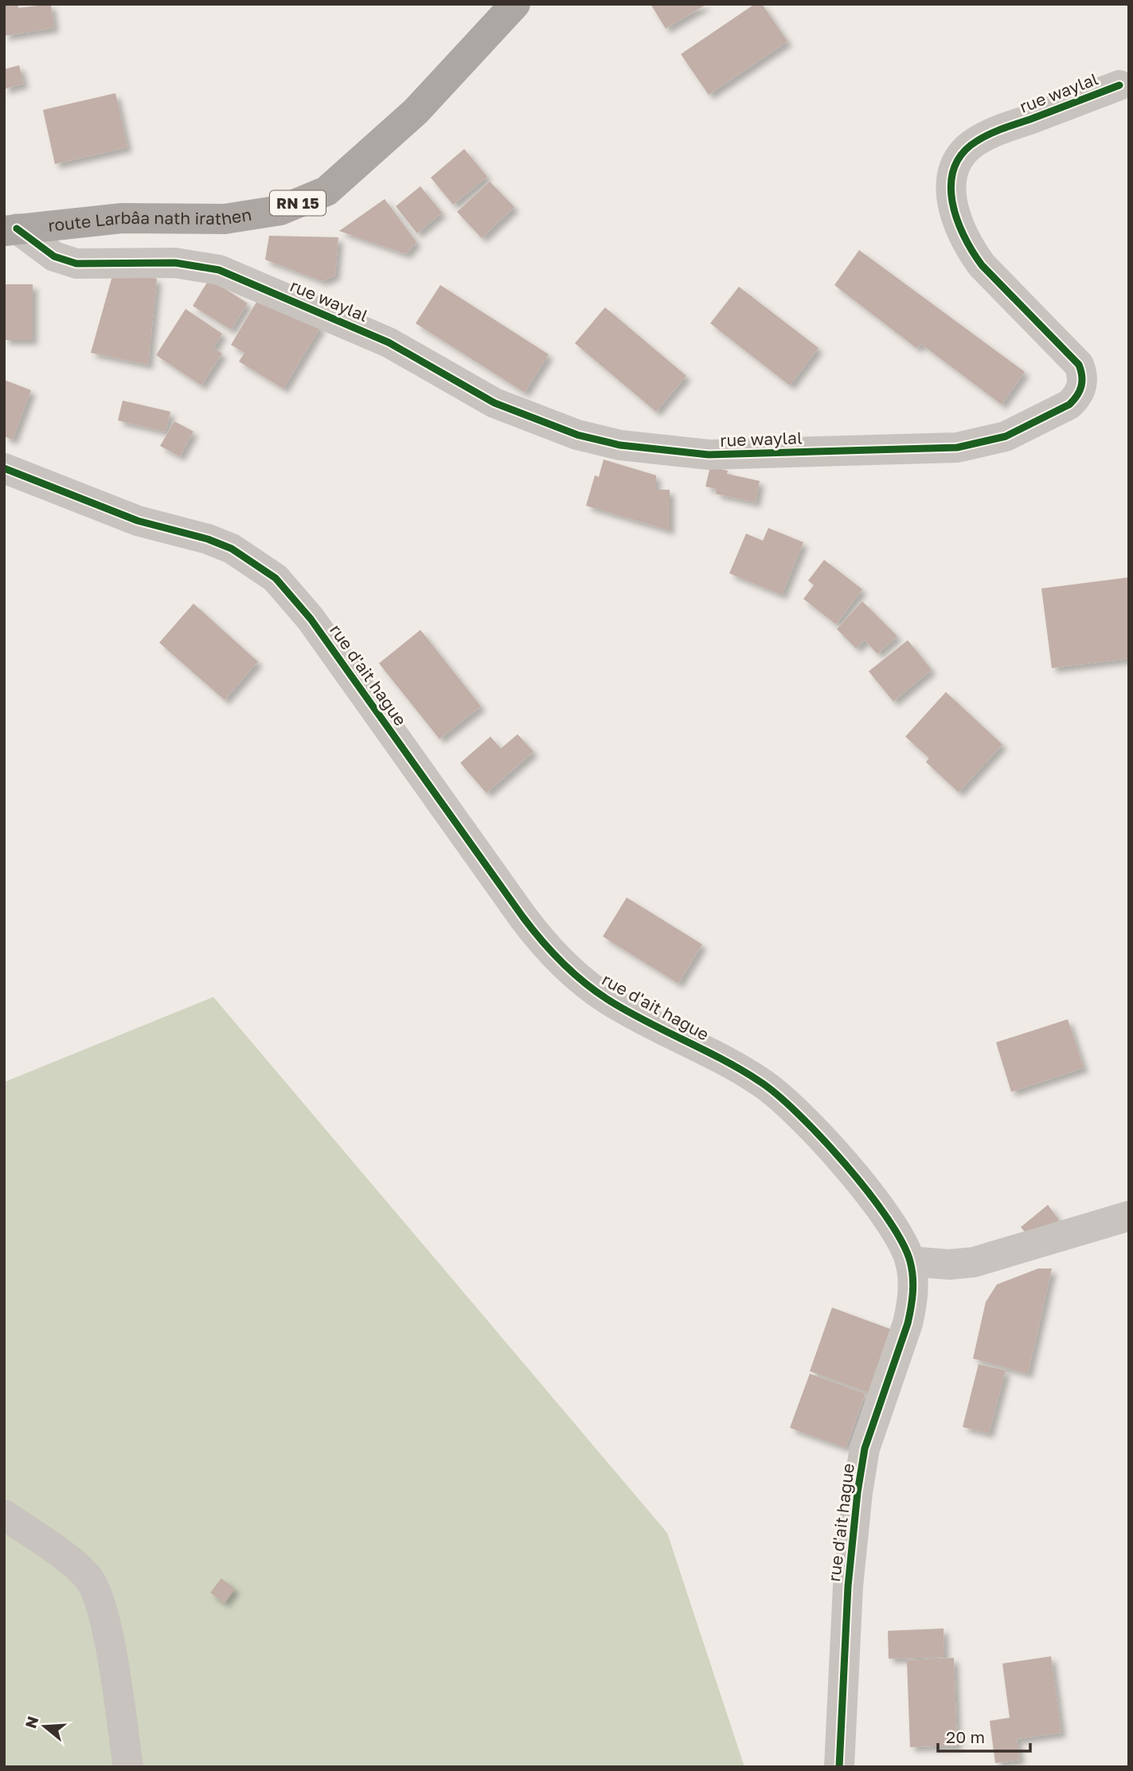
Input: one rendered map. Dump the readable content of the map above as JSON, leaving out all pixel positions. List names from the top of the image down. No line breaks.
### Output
{"streets":{"main road":["RN 15","route Larbâa nath irathen"],"street":["rue waylal","rue d'ait hague"]},"crossings":[["rue waylal","route Larbâa nath irathen"]],"scale_bar":"20 m","north":"left"}
